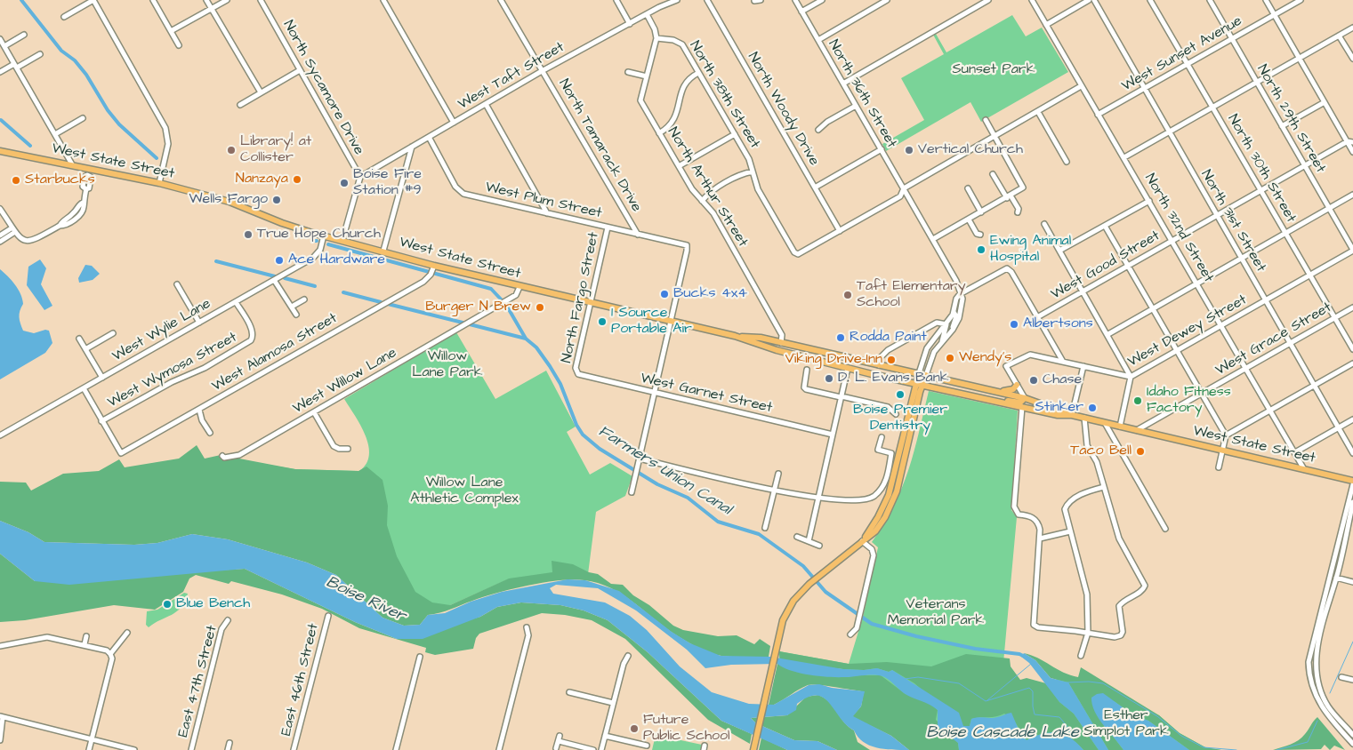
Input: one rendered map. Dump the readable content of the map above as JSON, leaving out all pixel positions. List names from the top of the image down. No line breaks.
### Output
{"streets":{"main road":["West State Street"],"street":["West Sunset Avenue","West Taft Street","North Sycamore Drive","North 36th Street","North 38th Street","North Woody Drive","North 29th Street","North Tamarack Drive","North 30th Street","North Arthur Street","West Plum Street","North 31st Street","North 32nd Street","West Good Street","North Fargo Street","West Wylie Lane","West Dewey Street","West Grace Street","West Alamosa Street","West Wymosa Street","West Willow Lane","West Garnet Street","East 46th Street","East 47th Street"]},"crossings":[["West Sunset Avenue","North 29th Street"],["West Sunset Avenue","North 30th Street"],["West Sunset Avenue","North 31st Street"],["West Sunset Avenue","North 32nd Street"],["West Taft Street","North Sycamore Drive"],["West Taft Street","North Tamarack Drive"],["West Taft Street","West Plum Street"],["North Sycamore Drive","West State Street"],["North 36th Street","West State Street"],["North 38th Street","North Woody Drive"],["North 38th Street","North Arthur Street"],["North 29th Street","West Good Street"],["North 29th Street","West Dewey Street"],["North Tamarack Drive","West Plum Street"],["West State Street","North Arthur Street"],["West State Street","West Plum Street"],["West State Street","North 32nd Street"],["West State Street","North Fargo Street"],["West State Street","West Wylie Lane"],["West State Street","West Dewey Street"],["West State Street","West Grace Street"],["West State Street","West Alamosa Street"],["West State Street","West Willow Lane"],["North 30th Street","West Good Street"],["North 30th Street","West Dewey Street"],["North 30th Street","West Grace Street"],["West Plum Street","North Fargo Street"],["North 31st Street","West Good Street"],["North 31st Street","West Dewey Street"],["North 31st Street","West Grace Street"],["North 32nd Street","West Good Street"],["North 32nd Street","West Dewey Street"],["North 32nd Street","West Grace Street"],["North Fargo Street","West Garnet Street"],["West Wylie Lane","West Wymosa Street"],["West Alamosa Street","West Wymosa Street"]],"water":["Farmers Union Canal","Boise River","Boise Cascade Lake"],"parks":["Sunset Park","Willow Lane Park","Willow Lane Athletic Complex","Veterans Memorial Park","Esther Simplot Park"],"places":["Library! at Collister","Vertical Church","Nanzaya","Starbucks","Boise Fire Station #9","Wells Fargo","True Hope Church","Ewing Animal Hospital","Ace Hardware","Bucks 4x4","Taft Elementary School","Burger N Brew","1 Source Portable Air","Albertsons","Rodda Paint","Wendy's","Viking Drive-Inn","D. L. Evans Bank","Chase","Boise Premier Dentistry","Idaho Fitness Factory","Stinker","Taco Bell","Blue Bench","Future Public School"]}
